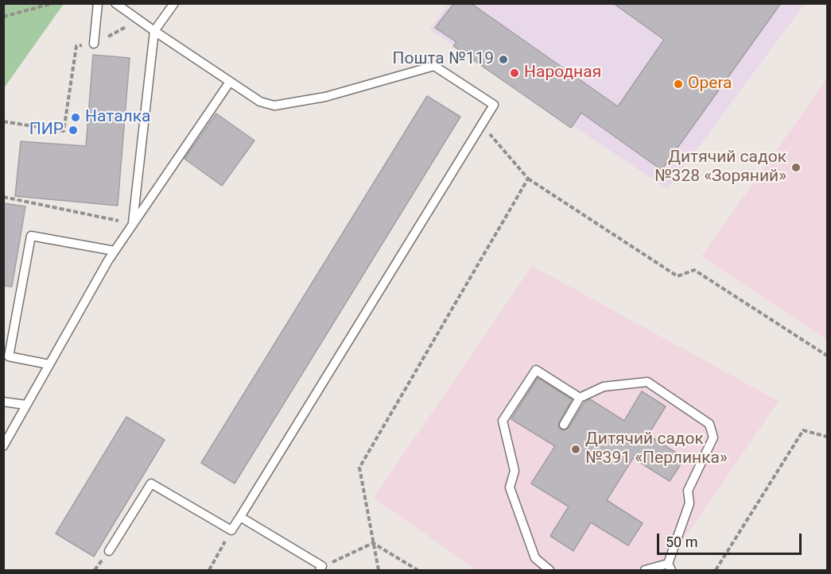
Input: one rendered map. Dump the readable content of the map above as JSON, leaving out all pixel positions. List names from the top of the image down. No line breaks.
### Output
{"places":["Пошта №119","Народная","Opera","Наталка","ПИР","Дитячий садок №328 «Зоряний»","Дитячий садок №391 «Перлинка»"],"scale_bar":"50 m"}
